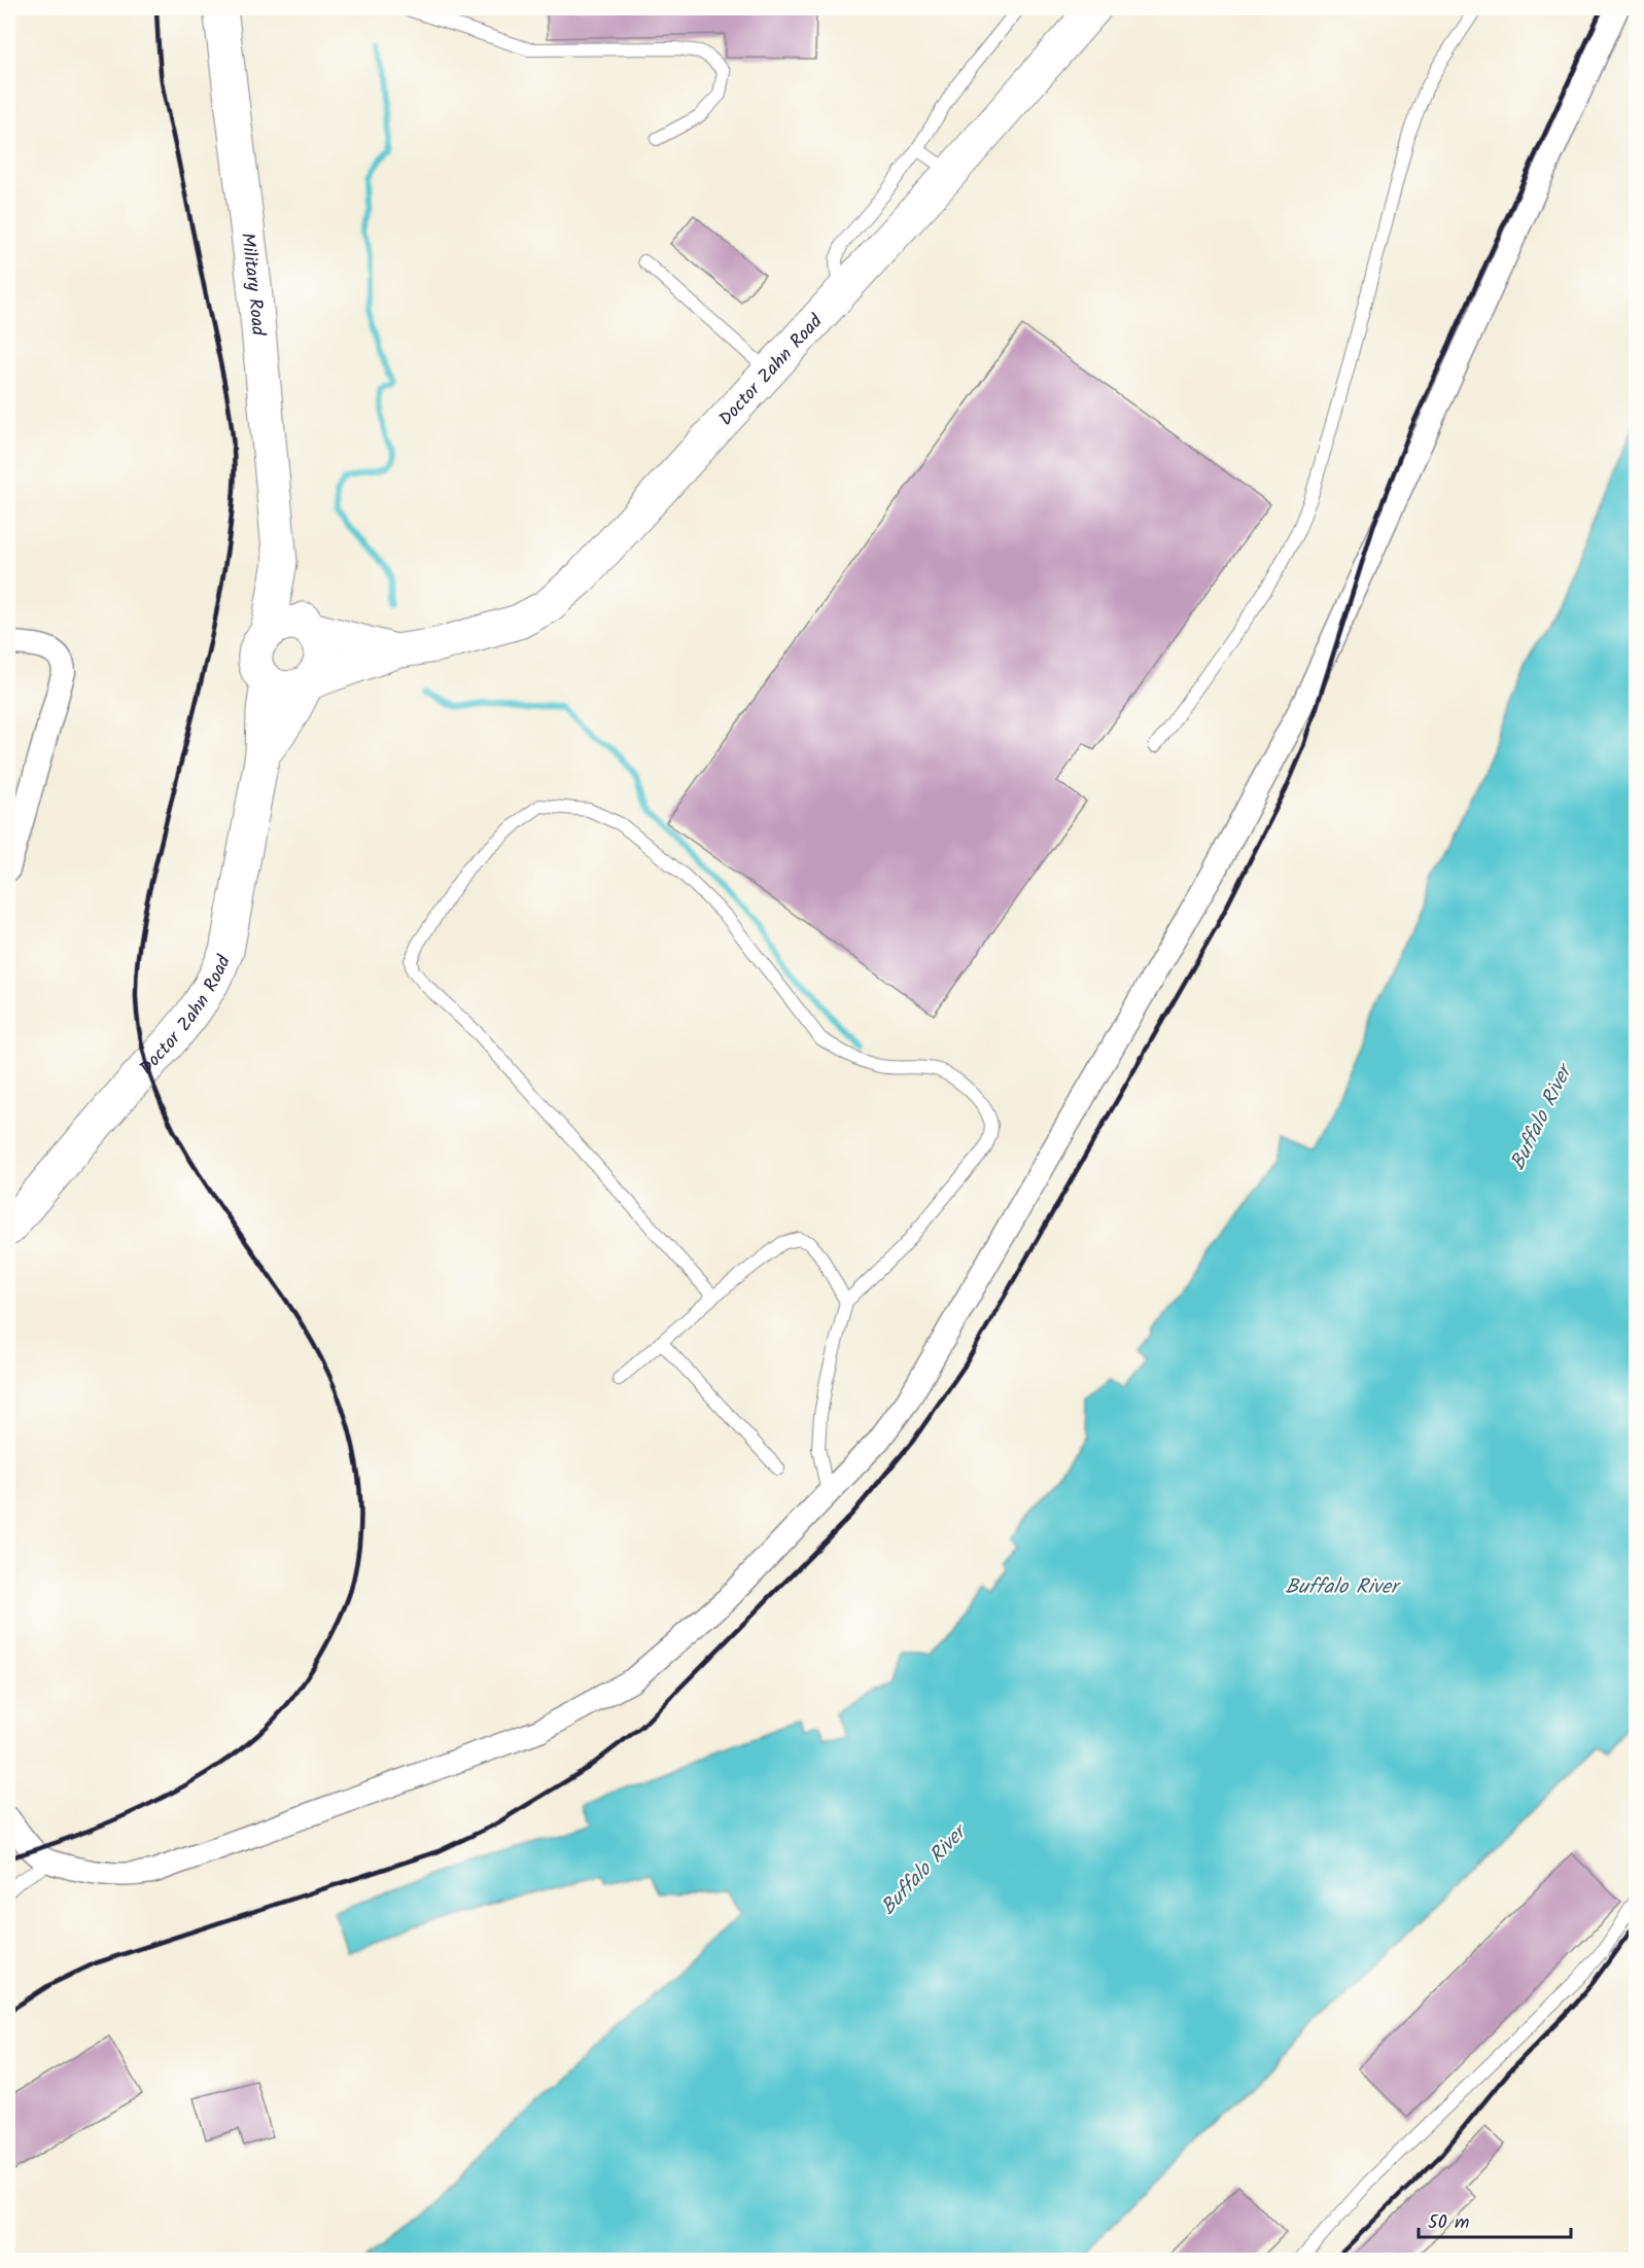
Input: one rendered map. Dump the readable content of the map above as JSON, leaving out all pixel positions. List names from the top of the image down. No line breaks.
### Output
{"streets":{"street":["Military Road","Doctor Zahn Road"]},"crossings":[["Military Road","Doctor Zahn Road"]],"water":["Buffalo River"],"scale_bar":"50 m"}
